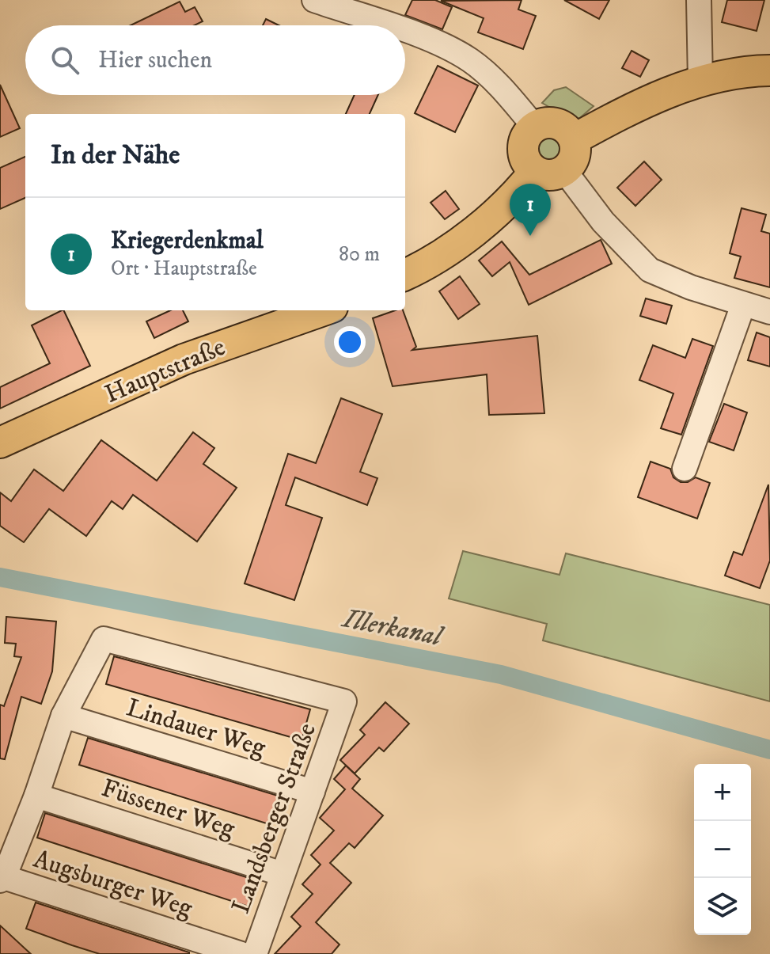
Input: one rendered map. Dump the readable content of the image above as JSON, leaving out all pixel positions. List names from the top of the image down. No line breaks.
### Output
{"streets":{"main road":["Hauptstraße"],"street":["Lindauer Weg","Füssener Weg","Landsberger Straße","Augsburger Weg"]},"crossings":[["Lindauer Weg","Landsberger Straße"],["Füssener Weg","Landsberger Straße"]],"water":["Illerkanal"],"page":{"search":"Hier suchen","heading":"In der Nähe","pins":"1","list":[{"mark":"1","name":"Kriegerdenkmal","note":"Ort · Hauptstraße","value":"80 m"}],"map_buttons":["+","−"]}}
